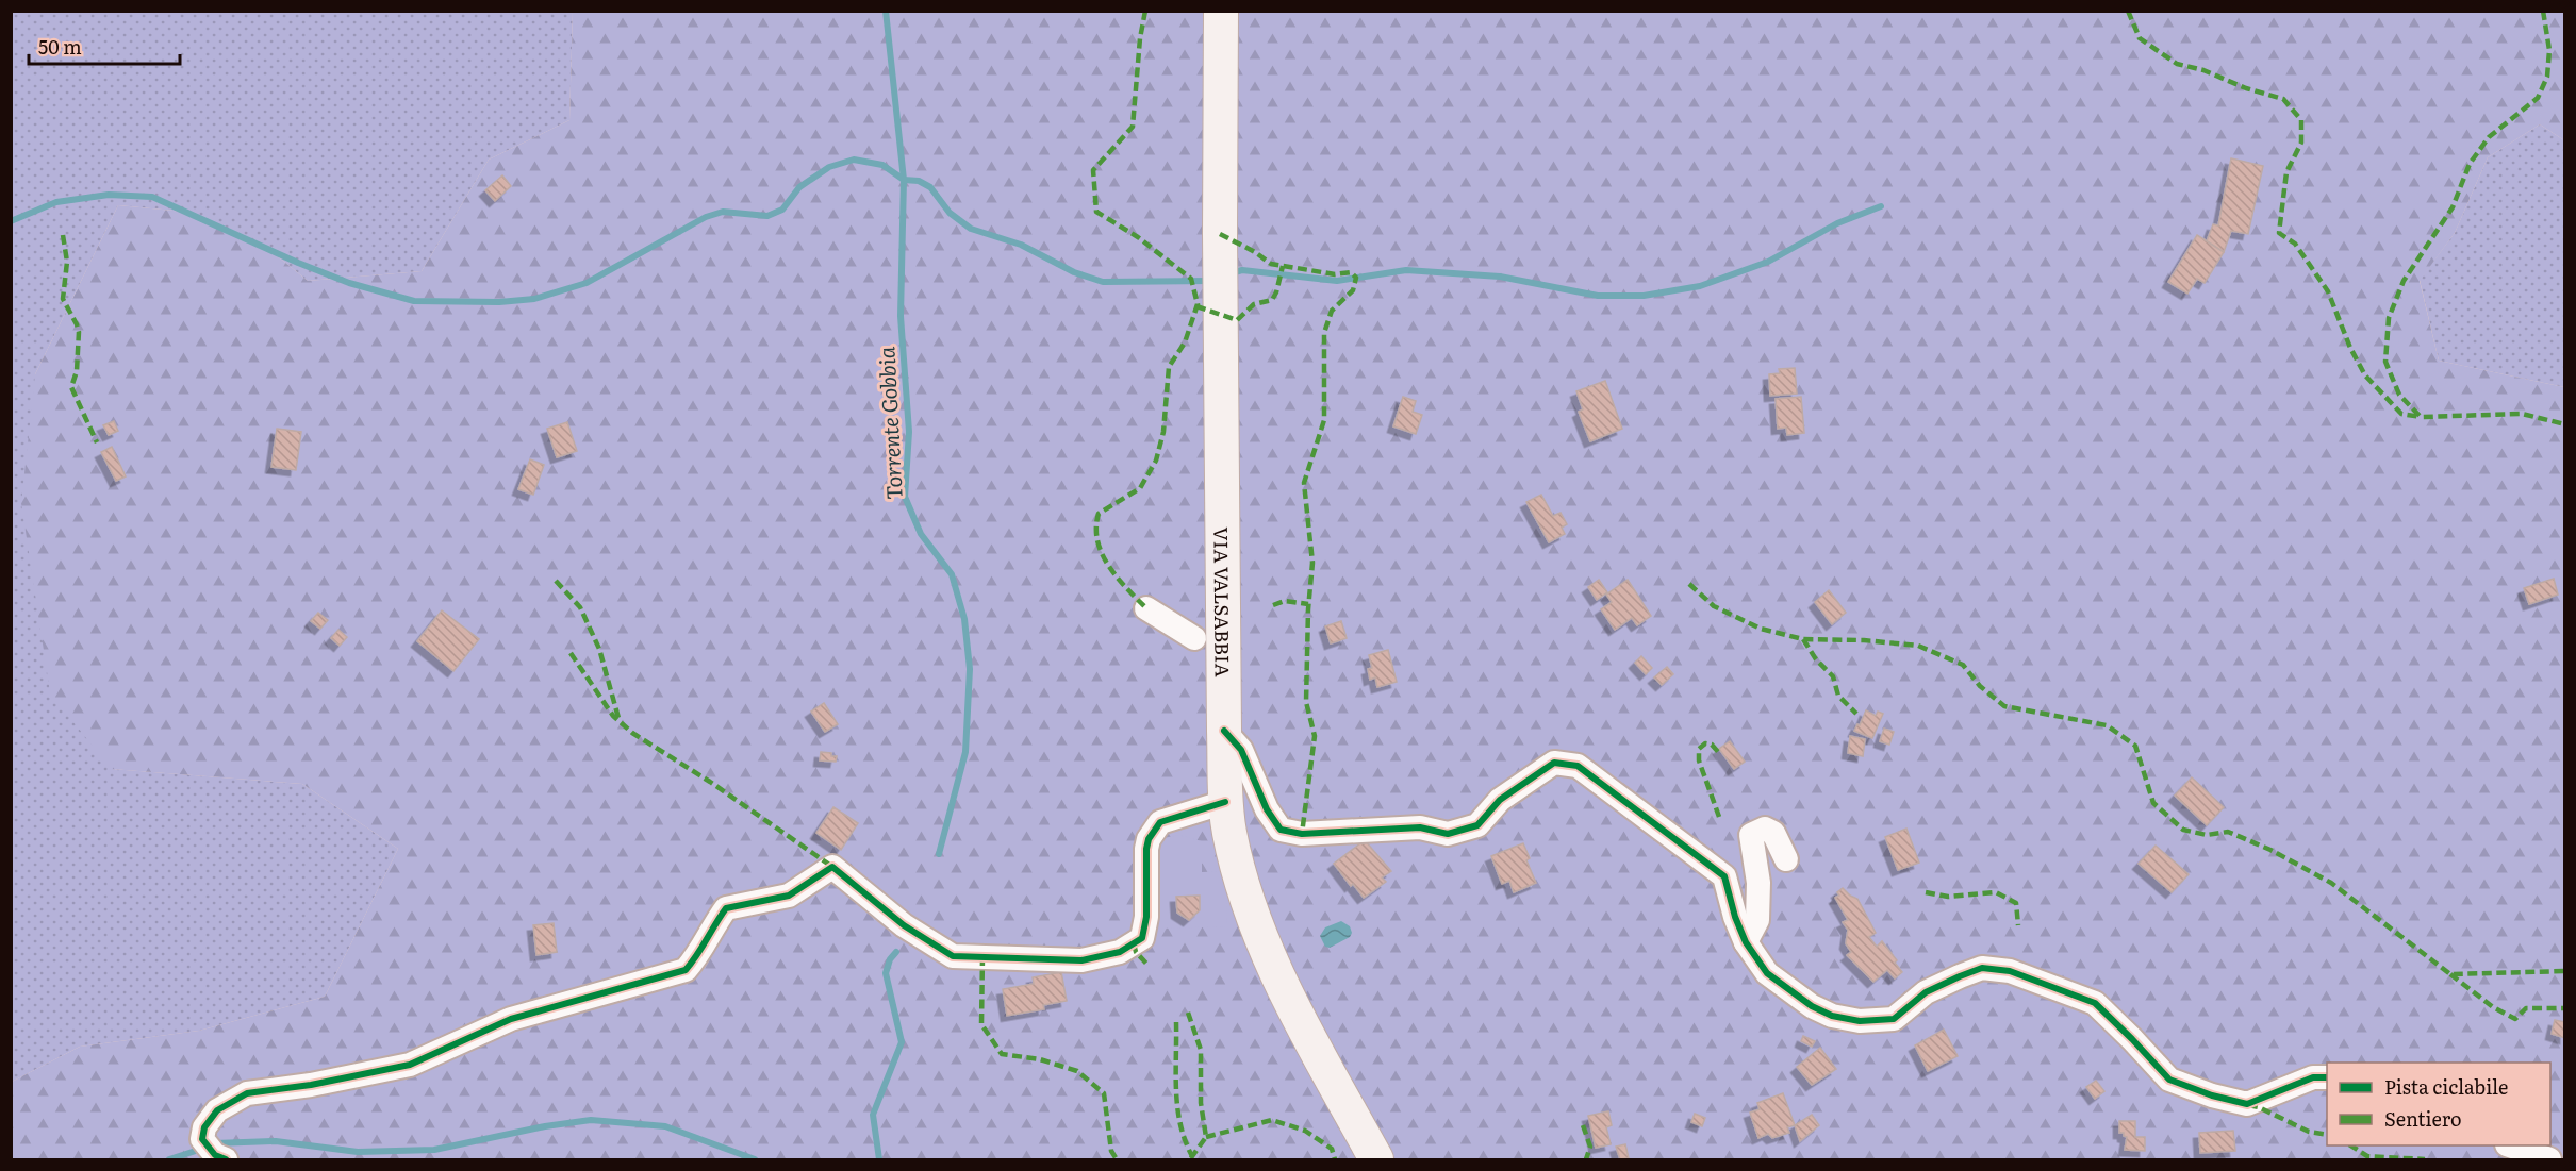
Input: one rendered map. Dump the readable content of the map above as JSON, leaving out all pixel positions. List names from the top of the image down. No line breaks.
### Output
{"streets":{"main road":["VIA VALSABBIA"]},"water":["Torrente Gobbia"],"legend":["Pista ciclabile","Sentiero"],"scale_bar":"50 m"}
